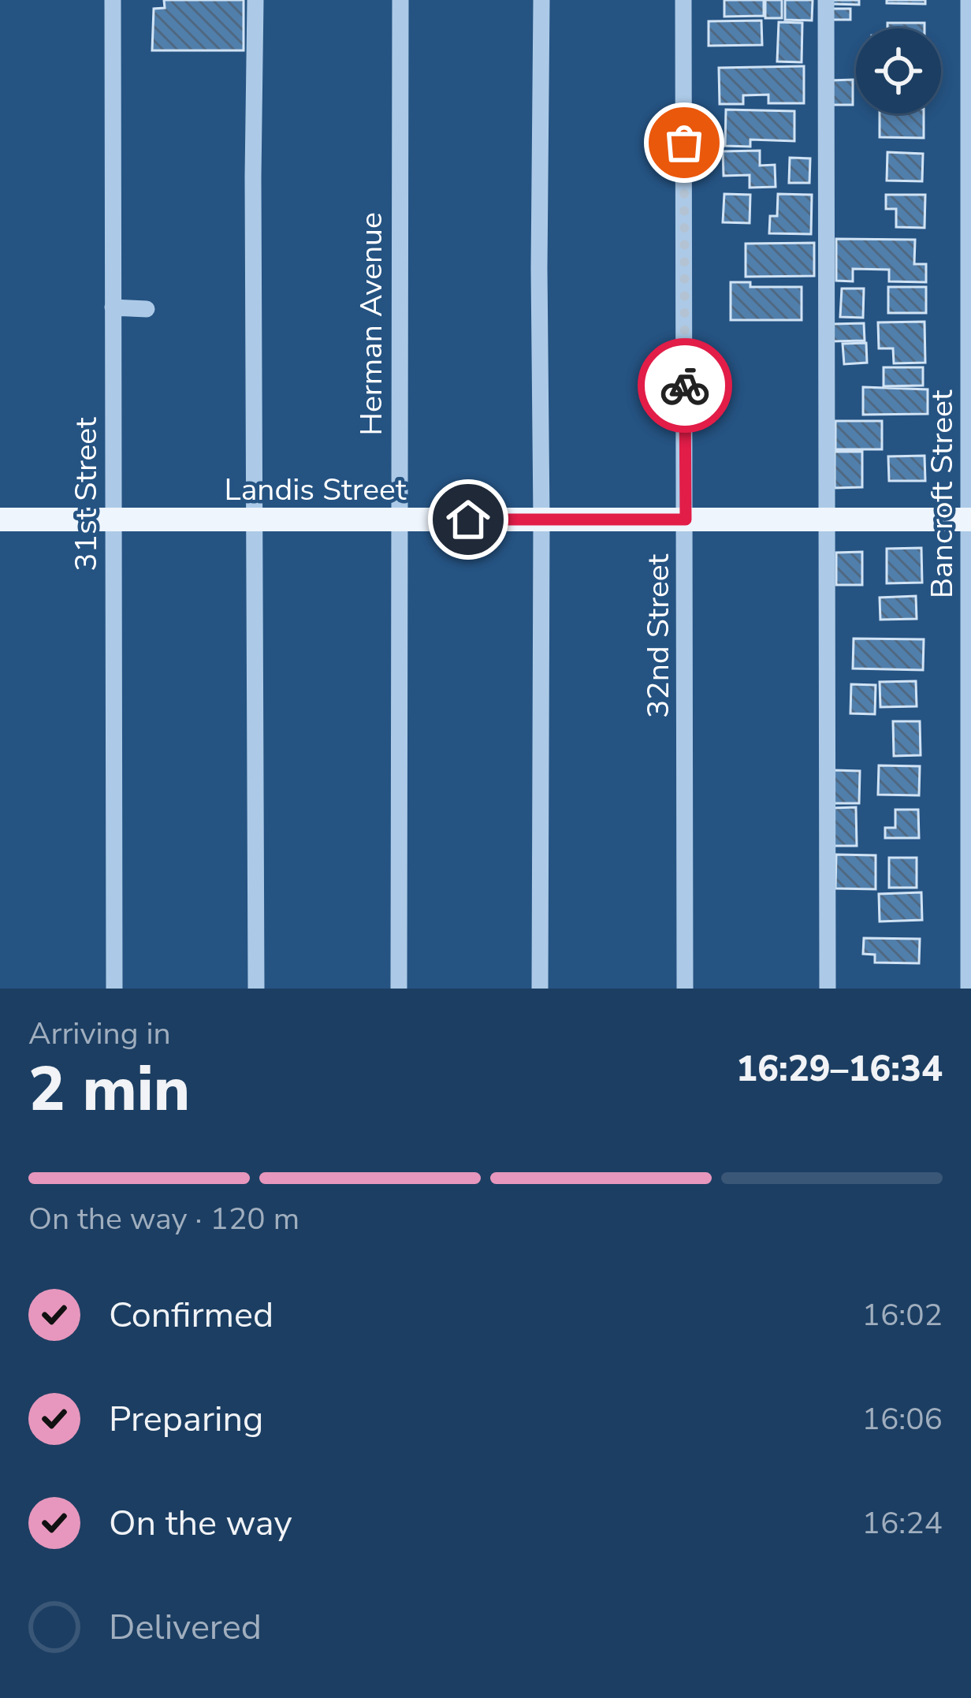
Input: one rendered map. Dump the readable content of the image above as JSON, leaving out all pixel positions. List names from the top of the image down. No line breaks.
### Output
{"streets":{"main road":["Landis Street"],"street":["Herman Avenue","31st Street","Bancroft Street","32nd Street"]},"crossings":[["Herman Avenue","Landis Street"],["Landis Street","31st Street"],["Landis Street","Bancroft Street"],["Landis Street","32nd Street"]],"page":{"heading":["2 min","Arriving in","16:29–16:34"],"bar":"On the way · 120 m","list":[["Confirmed","16:02"],["Preparing","16:06"],["On the way","16:24"],"Delivered"]}}
